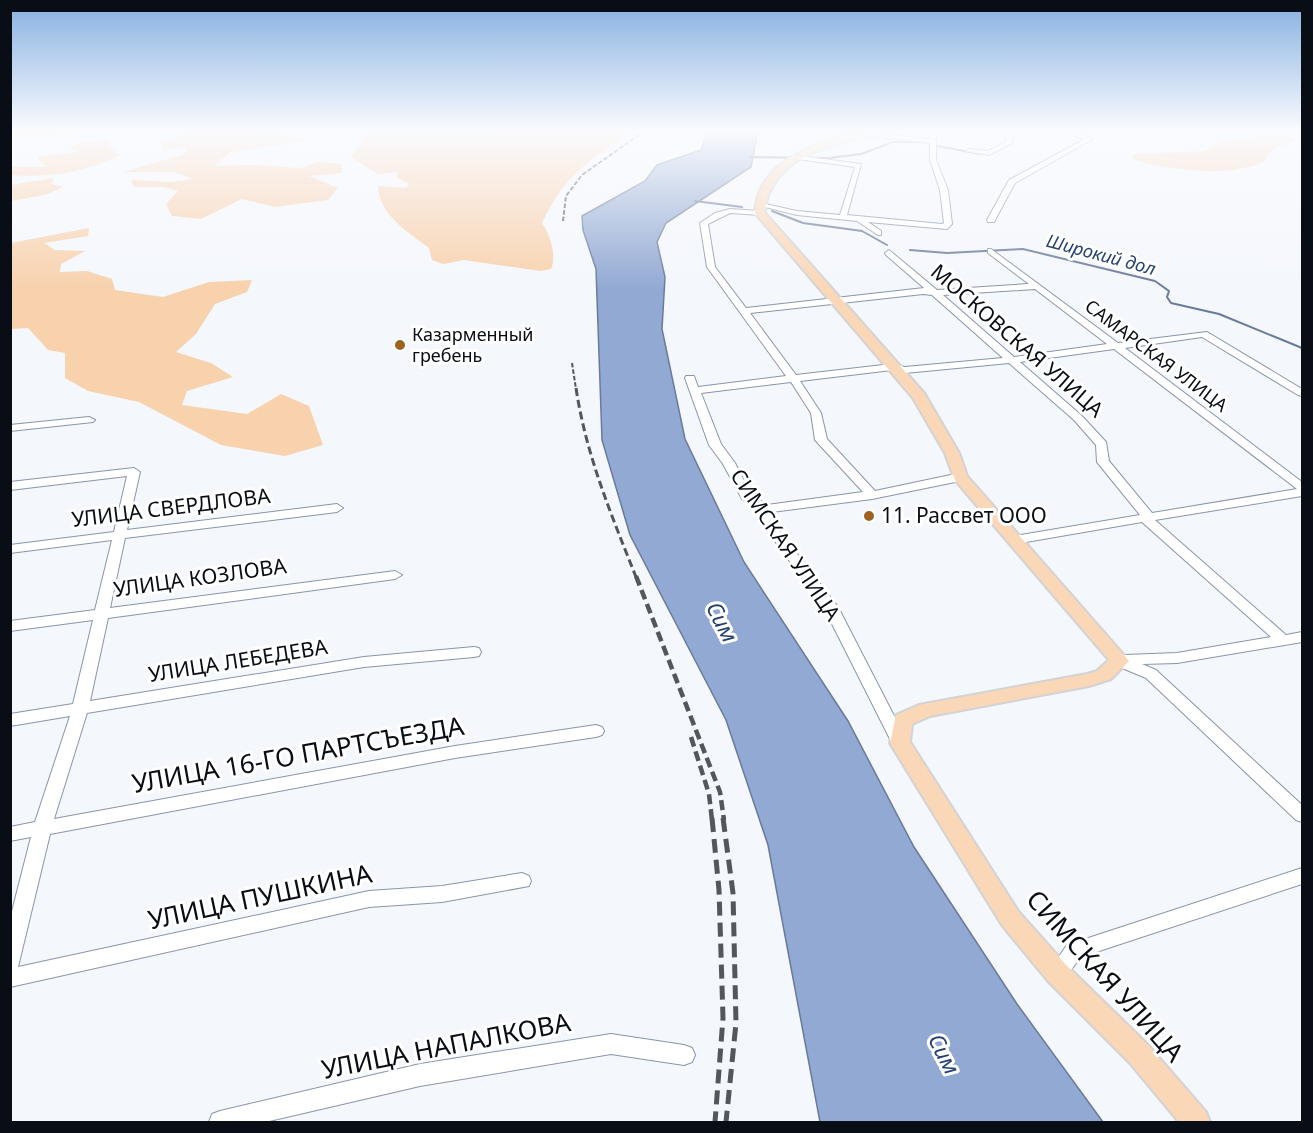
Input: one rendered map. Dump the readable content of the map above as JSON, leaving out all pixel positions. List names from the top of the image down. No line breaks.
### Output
{"streets":{"main road":["СИМСКАЯ УЛИЦА"],"street":["МОСКОВСКАЯ УЛИЦА","САМАРСКАЯ УЛИЦА","УЛИЦА СВЕРДЛОВА","УЛИЦА КОЗЛОВА","УЛИЦА ЛЕБЕДЕВА","УЛИЦА 16-ГО ПАРТСЪЕЗДА","УЛИЦА ПУШКИНА","УЛИЦА НАПАЛКОВА"]},"water":["Широкий дол","Сим"],"places":["Казарменный гребень","11. Рассвет ООО"]}
